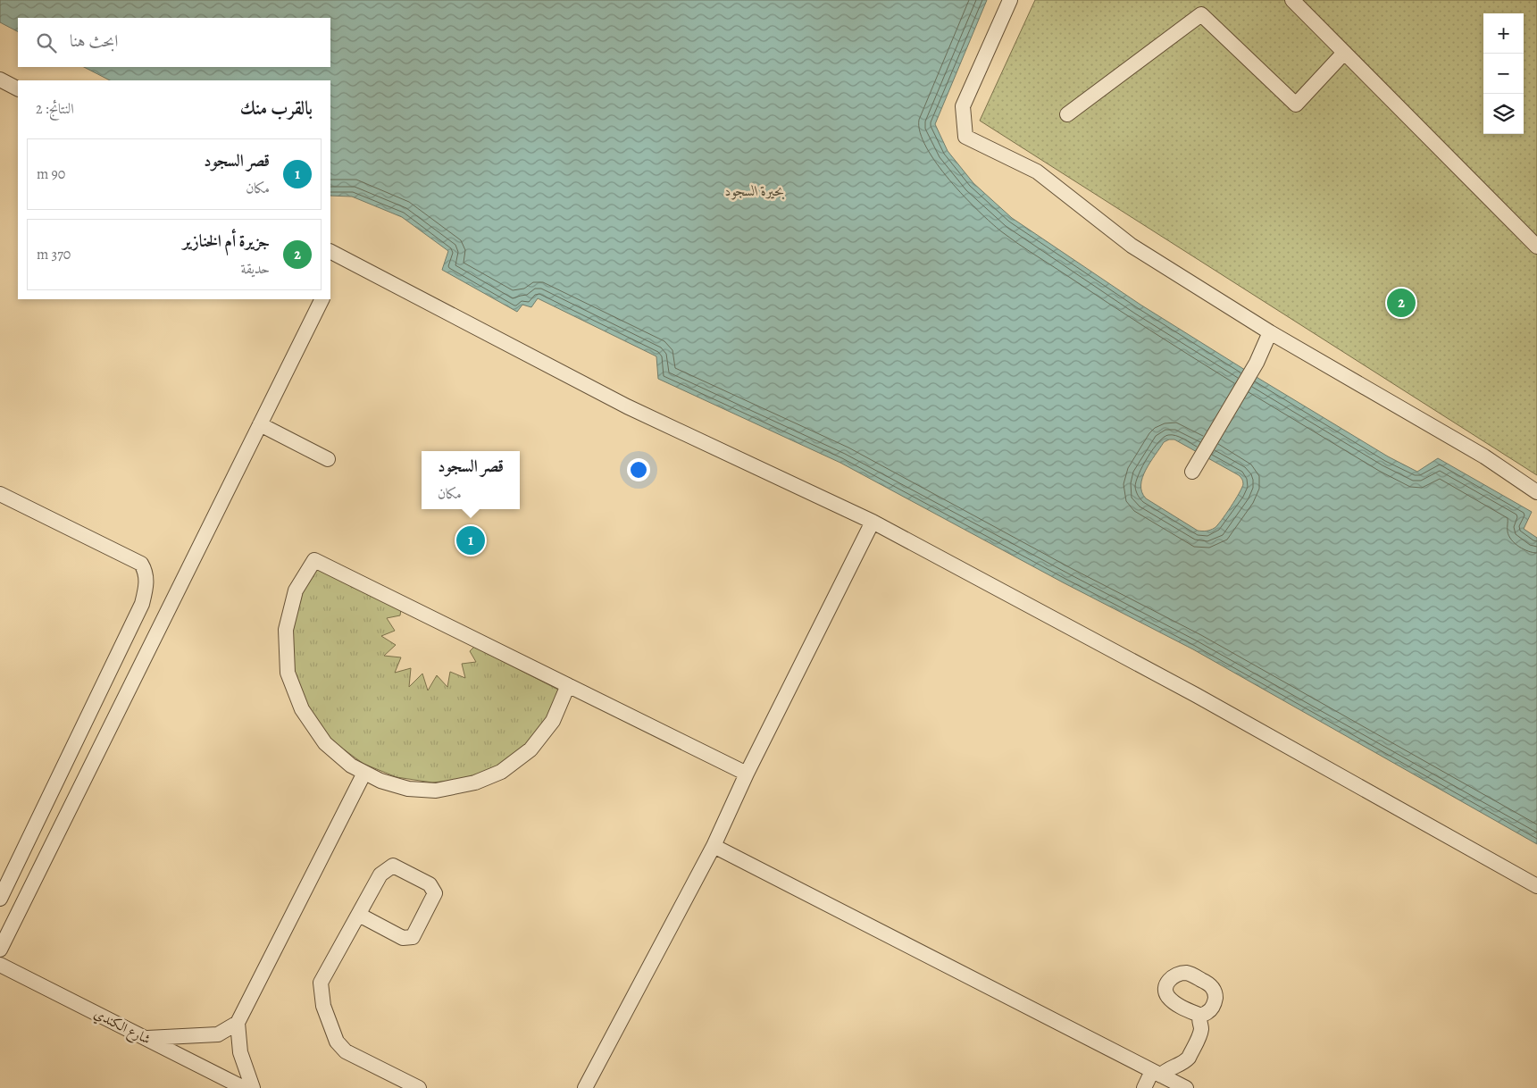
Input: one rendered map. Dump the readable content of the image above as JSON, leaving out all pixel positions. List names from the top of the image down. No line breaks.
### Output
{"streets":{"street":["شارع الكندي"]},"water":["بحيرة السجود"],"page":{"map_buttons":["+","−"],"search":"ابحث هنا","heading":["بالقرب منك","النتائج: 2"],"list":[{"mark":"1","name":"قصر السجود","note":"مكان","value":"90 m"},{"mark":"2","name":"جزيرة أم الخنازير","note":"حديقة","value":"370 m"}],"pins":["2","1"],"popup":["قصر السجود","مكان"]}}
